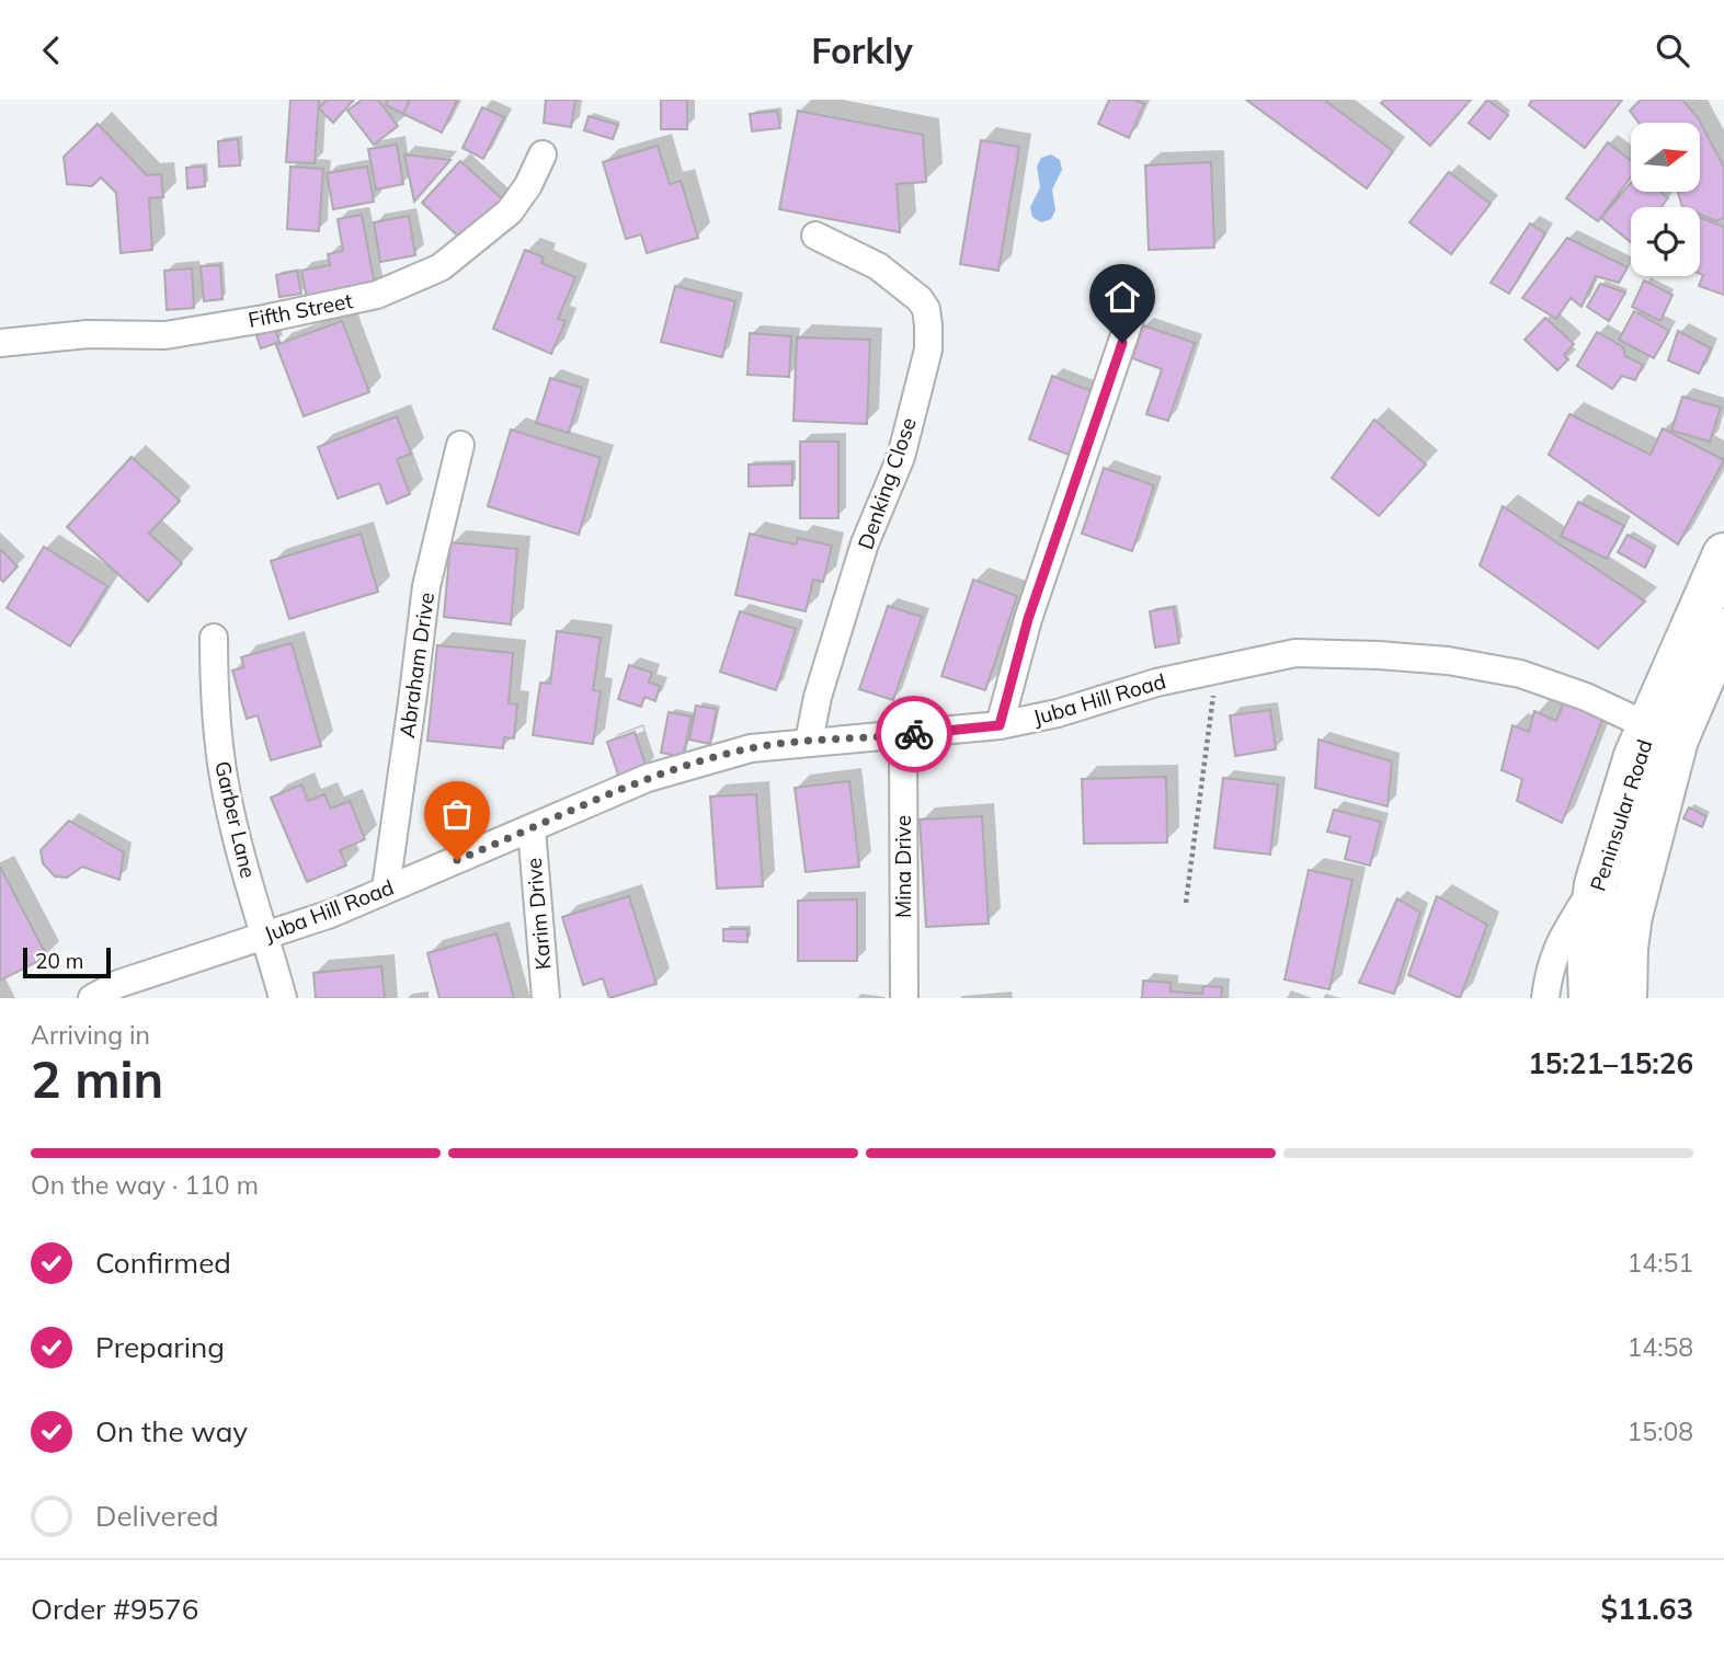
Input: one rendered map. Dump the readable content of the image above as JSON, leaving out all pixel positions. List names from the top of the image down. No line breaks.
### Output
{"streets":{"main road":["Peninsular Road"],"street":["Fifth Street","Denking Close","Abraham Drive","Juba Hill Road","Garber Lane","Mina Drive","Karim Drive"]},"crossings":[["Denking Close","Juba Hill Road"],["Abraham Drive","Juba Hill Road"],["Juba Hill Road","Peninsular Road"],["Juba Hill Road","Garber Lane"],["Juba Hill Road","Mina Drive"],["Juba Hill Road","Karim Drive"]],"scale_bar":"20 m","north":"right","page":{"header":"Forkly","scale":"20 m","heading":["2 min","Arriving in","15:21–15:26"],"panel":["Order #9576","$11.63"],"bar":"On the way · 110 m","list":[["Confirmed","14:51"],["Preparing","14:58"],["On the way","15:08"],"Delivered"]}}
